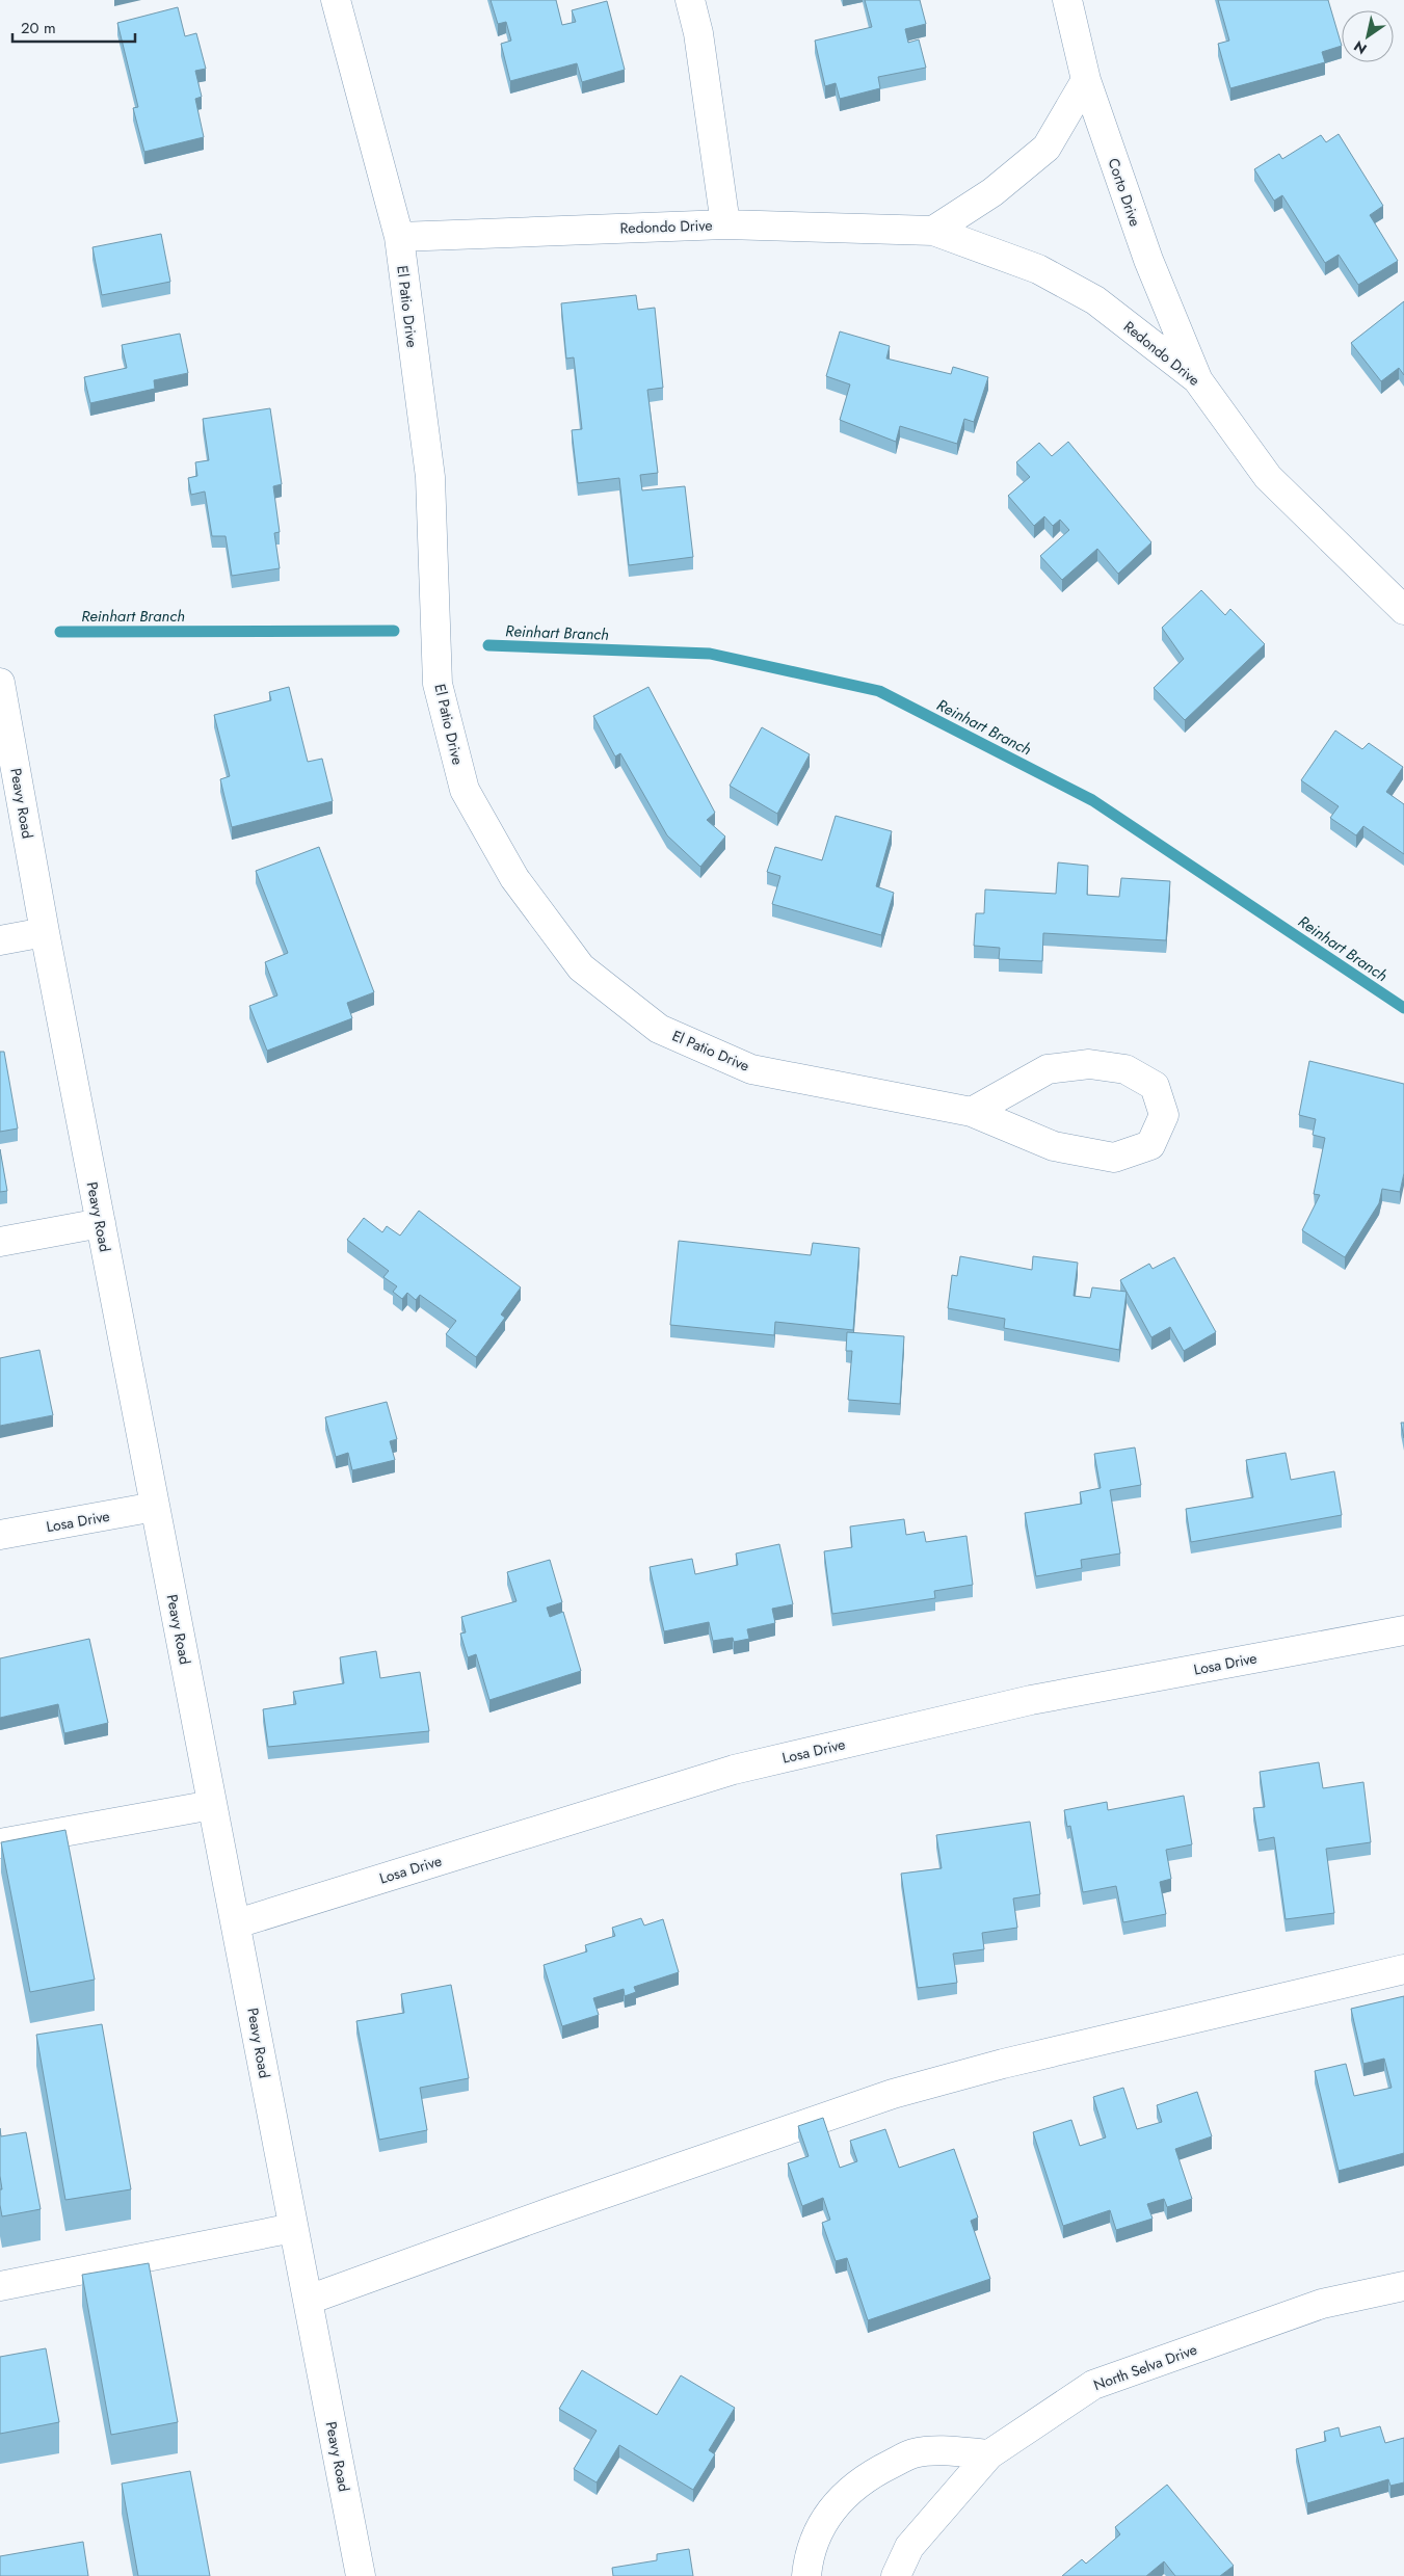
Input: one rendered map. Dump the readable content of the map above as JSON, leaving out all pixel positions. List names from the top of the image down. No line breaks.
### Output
{"streets":{"street":["Corto Drive","Redondo Drive","El Patio Drive","Peavy Road","Losa Drive","North Selva Drive"]},"crossings":[["Corto Drive","Redondo Drive"],["Redondo Drive","El Patio Drive"],["Peavy Road","Losa Drive"]],"water":["Reinhart Branch"],"scale_bar":"20 m","north":"bottom left"}
